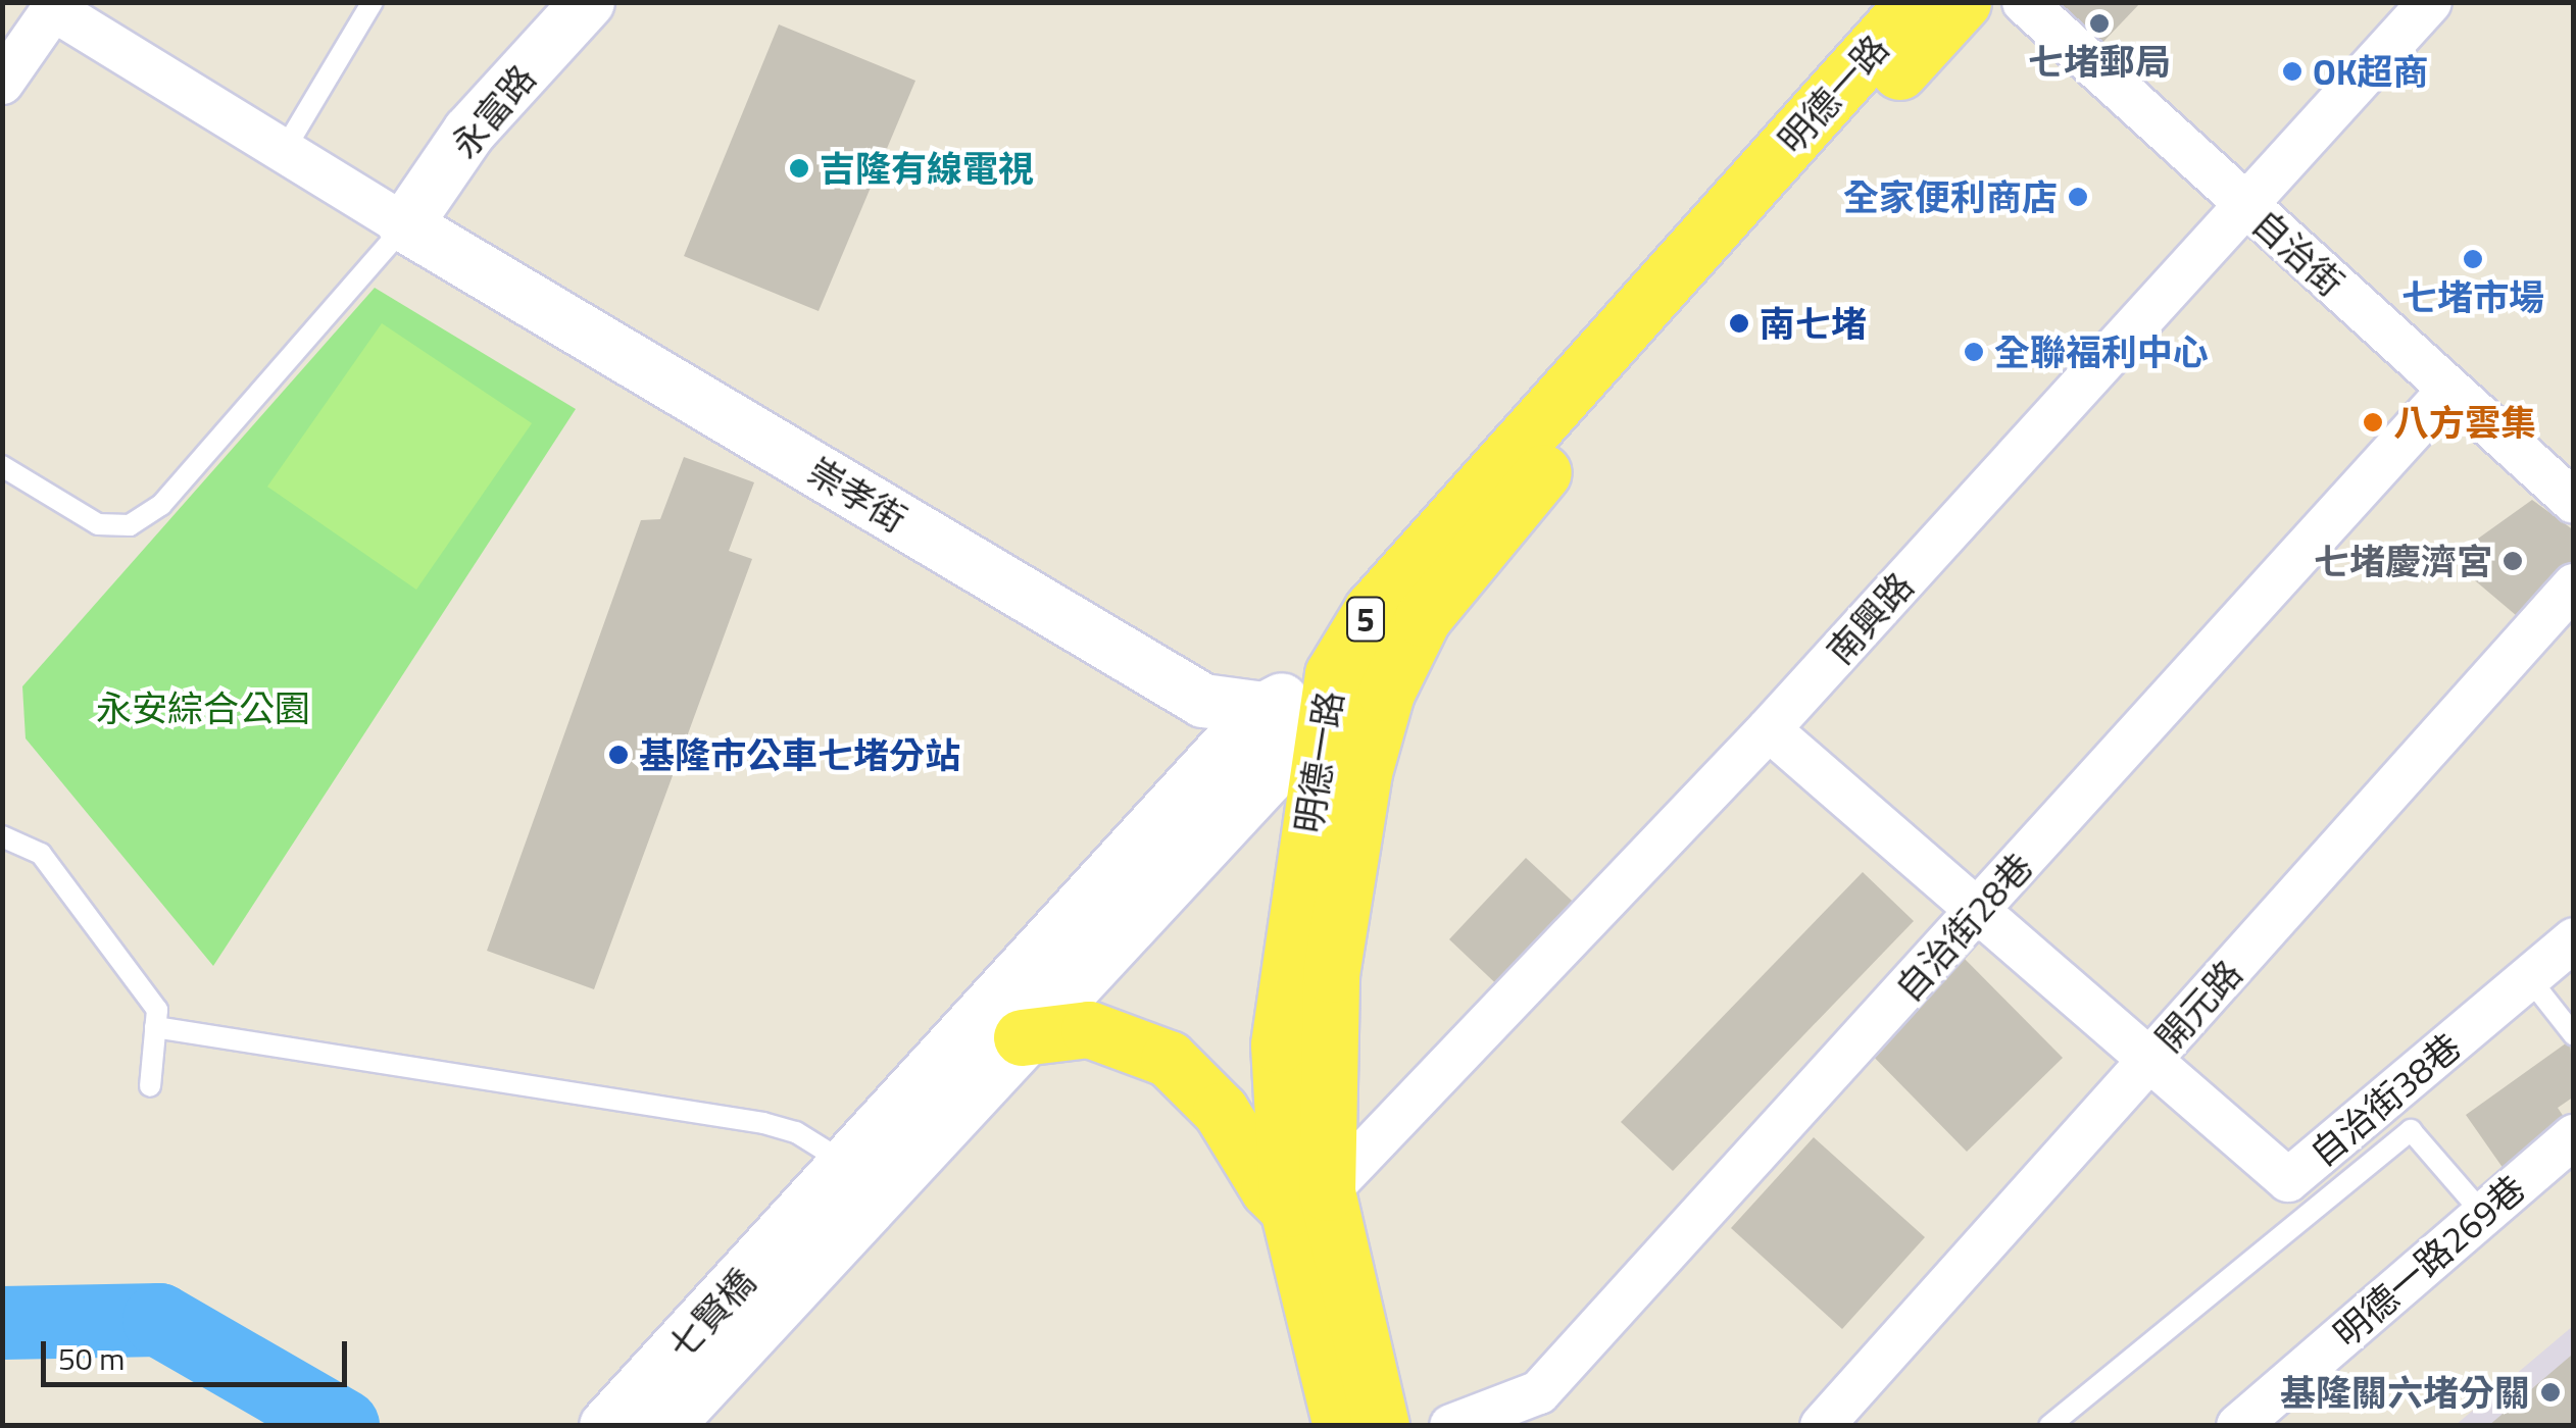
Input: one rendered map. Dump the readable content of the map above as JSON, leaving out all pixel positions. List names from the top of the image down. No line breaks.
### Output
{"streets":{"main road":["明德一路","5"],"street":["永富路","自治街","崇孝街","南興路","自治街28巷","開元路","自治街38巷","明德一路269巷","七賢橋"]},"crossings":[["明德一路","南興路"],["永富路","崇孝街"],["自治街","南興路"],["自治街","自治街28巷"],["開元路","自治街38巷"]],"parks":["永安綜合公園"],"places":["七堵郵局","OK超商","吉隆有線電視","全家便利商店","七堵市場","南七堵","全聯福利中心","八方雲集","七堵慶濟宮","基隆市公車七堵分站","基隆關六堵分關"],"scale_bar":"50 m"}
